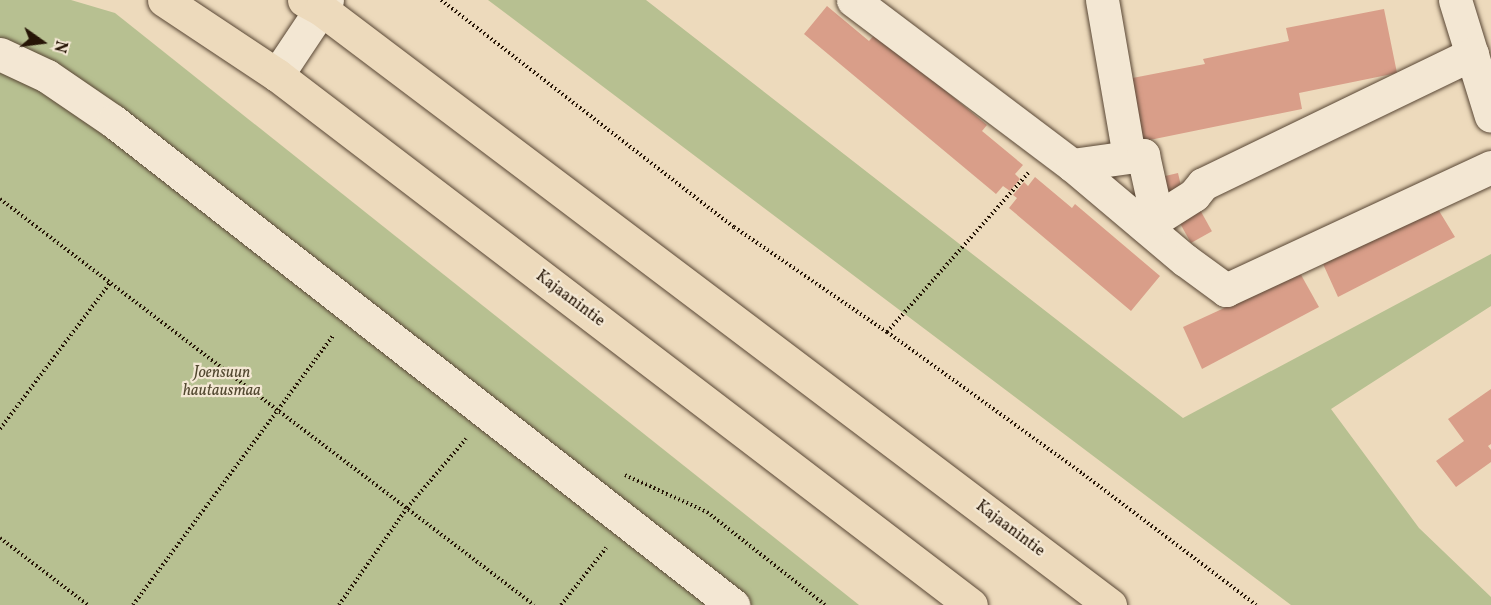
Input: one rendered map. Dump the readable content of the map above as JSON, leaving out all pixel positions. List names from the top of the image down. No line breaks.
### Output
{"streets":{"main road":["Kajaanintie"]},"parks":["Joensuun hautausmaa"],"north":"right"}
